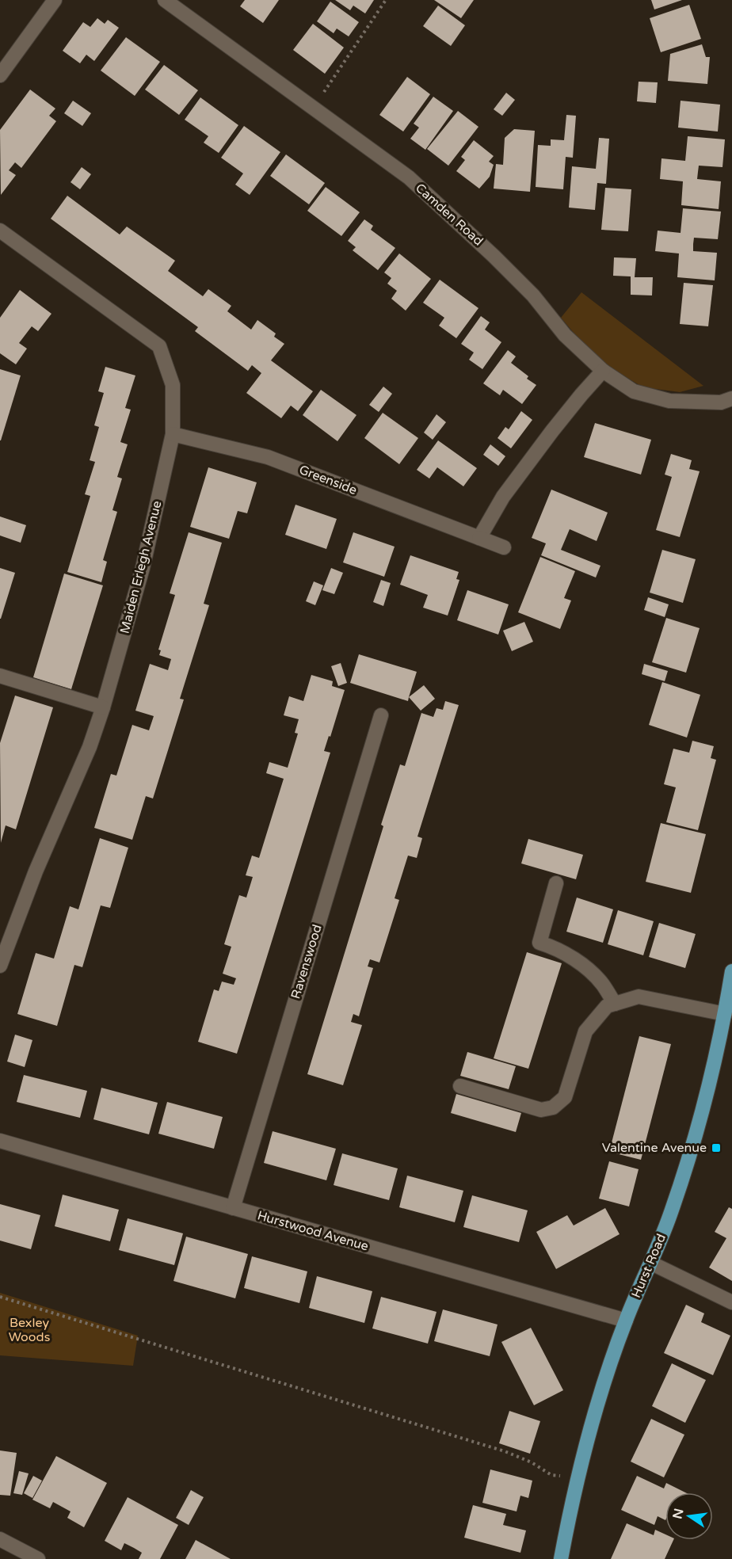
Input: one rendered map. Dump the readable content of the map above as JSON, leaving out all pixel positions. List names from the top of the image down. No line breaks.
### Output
{"streets":{"main road":["Hurst Road"],"street":["Camden Road","Greenside","Maiden Erlegh Avenue","Ravenswood","Hurstwood Avenue"]},"crossings":[["Greenside","Maiden Erlegh Avenue"],["Ravenswood","Hurstwood Avenue"],["Hurstwood Avenue","Hurst Road"]],"parks":["Bexley Woods"],"places":{"transit":["Valentine Avenue"]},"north":"left"}
